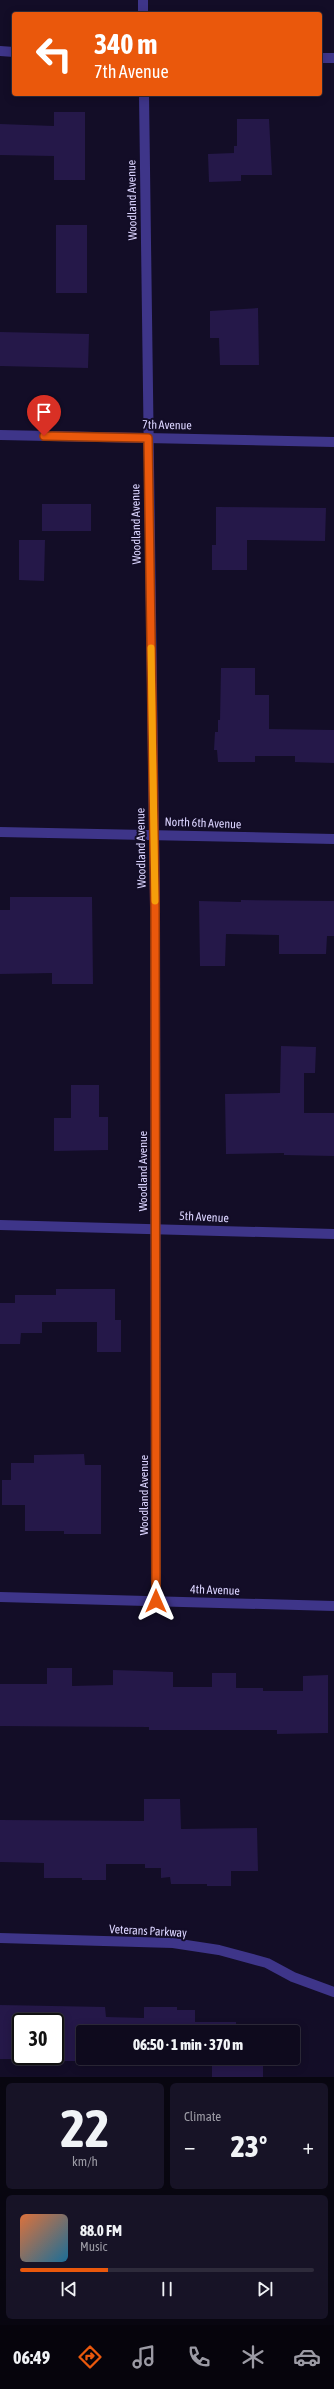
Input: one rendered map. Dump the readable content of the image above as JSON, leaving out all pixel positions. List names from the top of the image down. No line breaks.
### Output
{"streets":{"street":["Woodland Avenue","7th Avenue","North 6th Avenue","5th Avenue","4th Avenue","Veterans Parkway"]},"crossings":[["Woodland Avenue","7th Avenue"],["Woodland Avenue","North 6th Avenue"],["Woodland Avenue","5th Avenue"],["Woodland Avenue","4th Avenue"]],"page":{"turn":["340 m","7th Avenue"],"limit":"30","trip":"06:50 · 1 min · 370 m","tile":[["22","km/h"],"Climate"],"heat":["−","23°","+"],"song":["88.0 FM","Music"],"tabs":"06:49"}}
